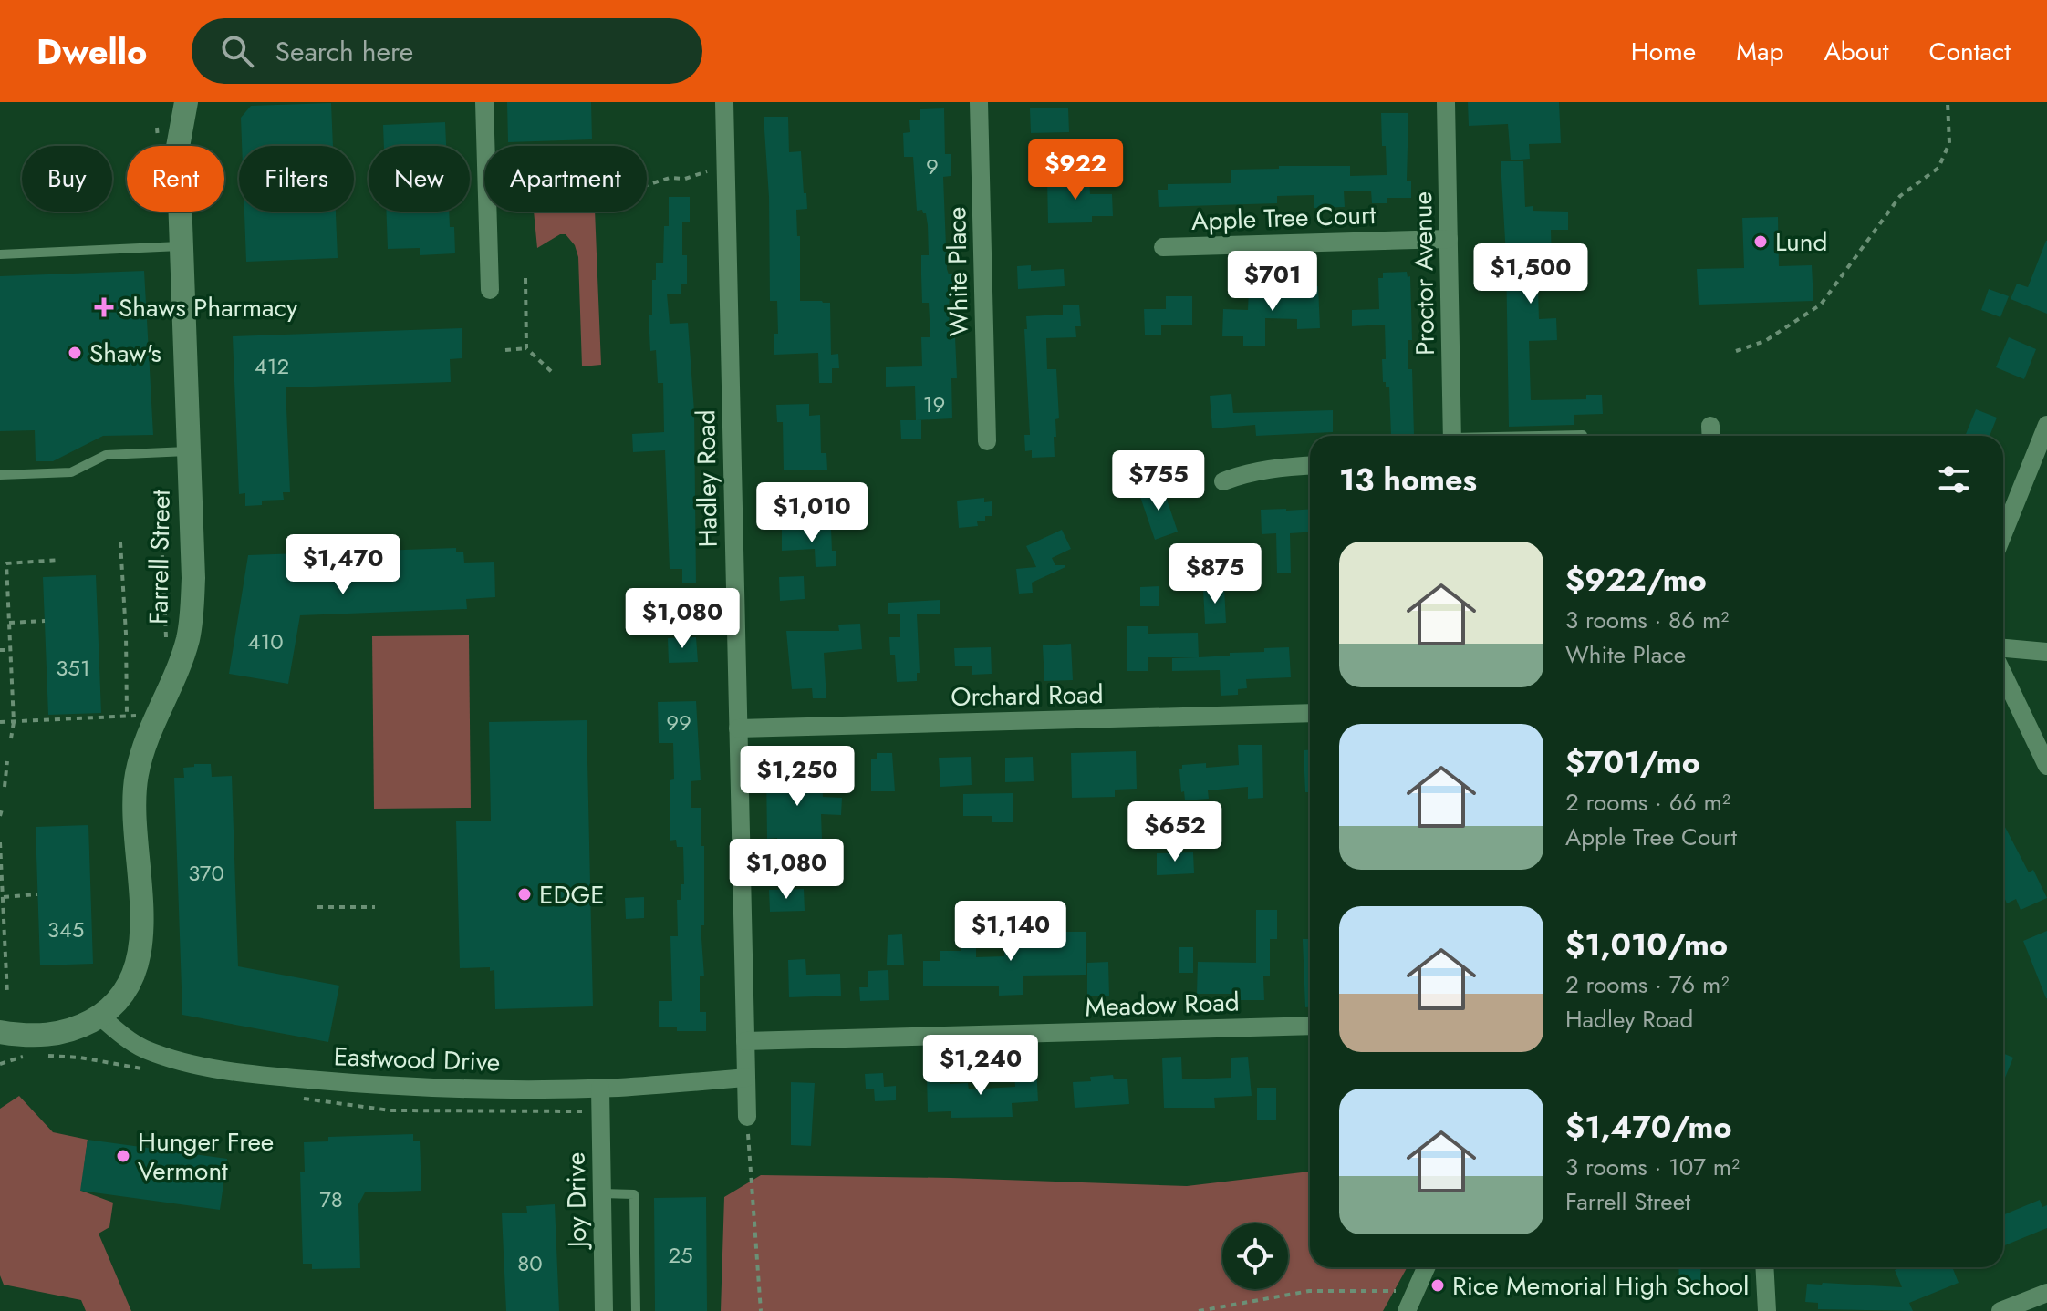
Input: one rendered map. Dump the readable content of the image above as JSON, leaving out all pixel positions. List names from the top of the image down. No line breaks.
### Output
{"streets":{"street":["Apple Tree Court","White Place","Proctor Avenue","Hadley Road","Farrell Street","Orchard Road","Meadow Road","Eastwood Drive","Joy Drive"]},"crossings":[["Apple Tree Court","Proctor Avenue"],["Hadley Road","Orchard Road"],["Hadley Road","Meadow Road"],["Hadley Road","Eastwood Drive"],["Farrell Street","Eastwood Drive"],["Eastwood Drive","Joy Drive"]],"places":{"other":["Lund","Shaw's","EDGE","Hunger Free Vermont","Rice Memorial High School"],"health":["Shaws Pharmacy"]},"house_numbers":["9","412","19","410","351","99","370","345","78","25","80"],"page":{"header":"Dwello","search":"Search here","nav":["Home","Map","About","Contact"],"price":["$922","$1,500","$701","$755","$1,010","$1,470","$875","$1,080","$1,250","$652","$1,080","$1,140","$1,240"],"chip":["Buy","Rent","Filters","New","Apartment"],"heading":"13 homes","list":[{"name":"$922/mo","note":"3 rooms · 86 m² · White Place"},{"name":"$701/mo","note":"2 rooms · 66 m² · Apple Tree Court"},{"name":"$1,010/mo","note":"2 rooms · 76 m² · Hadley Road"},{"name":"$1,470/mo","note":"3 rooms · 107 m² · Farrell Street"}]}}
